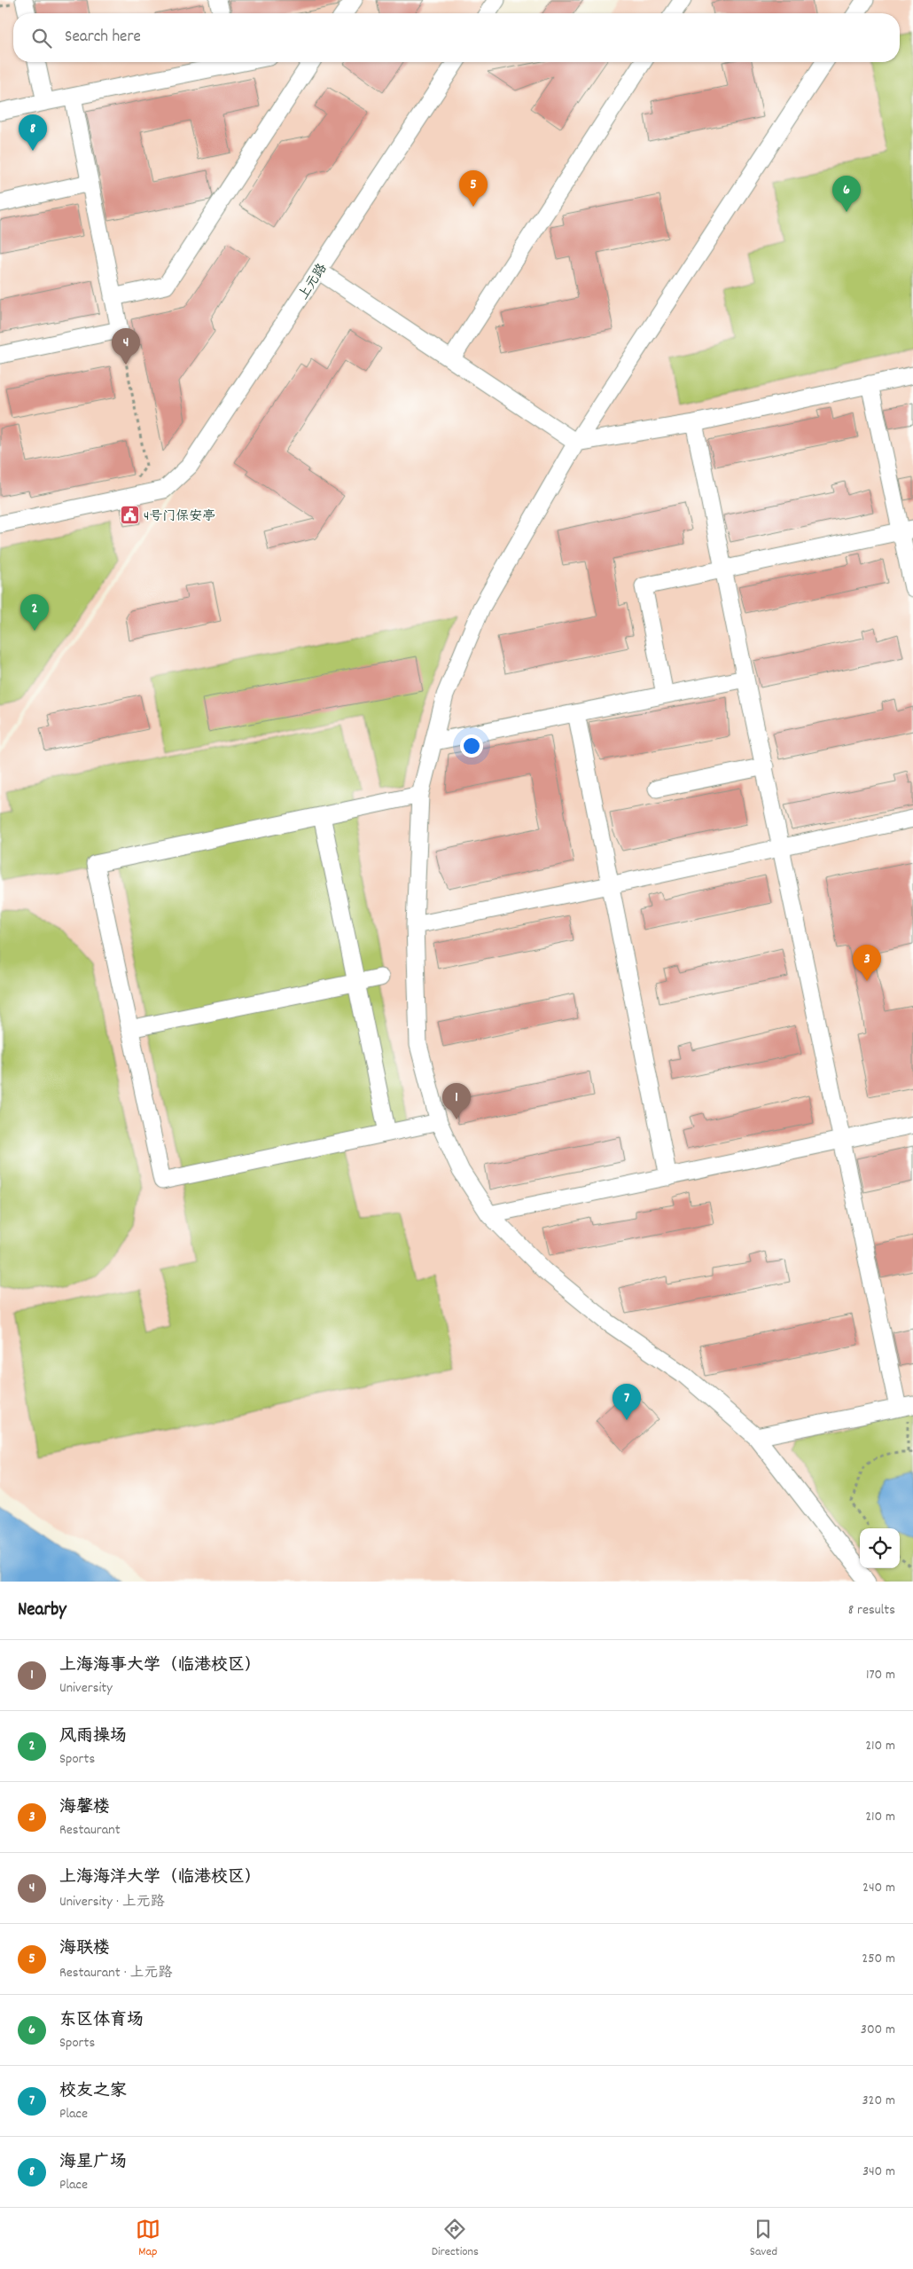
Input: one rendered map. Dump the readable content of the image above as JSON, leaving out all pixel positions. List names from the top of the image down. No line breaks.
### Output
{"streets":{"street":["上元路"]},"places":{"public building":["4号门保安亭"]},"page":{"search":"Search here","pins":["8","5","6","4","2","3","1","7"],"heading":["Nearby","8 results"],"list":[{"mark":"1","name":"上海海事大学（临港校区）","note":"University","value":"170 m"},{"mark":"2","name":"风雨操场","note":"Sports","value":"210 m"},{"mark":"3","name":"海馨楼","note":"Restaurant","value":"210 m"},{"mark":"4","name":"上海海洋大学（临港校区）","note":"University · 上元路","value":"240 m"},{"mark":"5","name":"海联楼","note":"Restaurant · 上元路","value":"250 m"},{"mark":"6","name":"东区体育场","note":"Sports","value":"300 m"},{"mark":"7","name":"校友之家","note":"Place","value":"320 m"},{"mark":"8","name":"海星广场","note":"Place","value":"340 m"}],"nav":["Map","Directions","Saved"]}}
